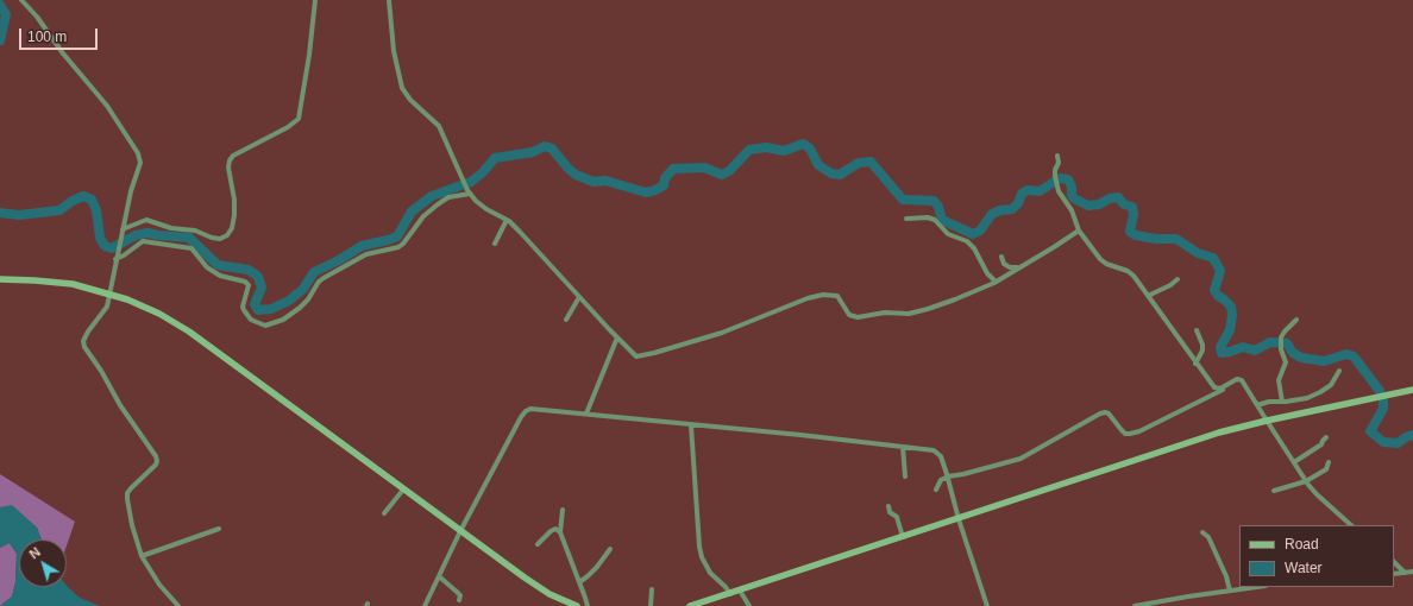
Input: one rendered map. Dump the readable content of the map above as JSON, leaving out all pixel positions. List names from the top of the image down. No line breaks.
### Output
{"legend":["Road","Water"],"scale_bar":"100 m","north":"top left"}
